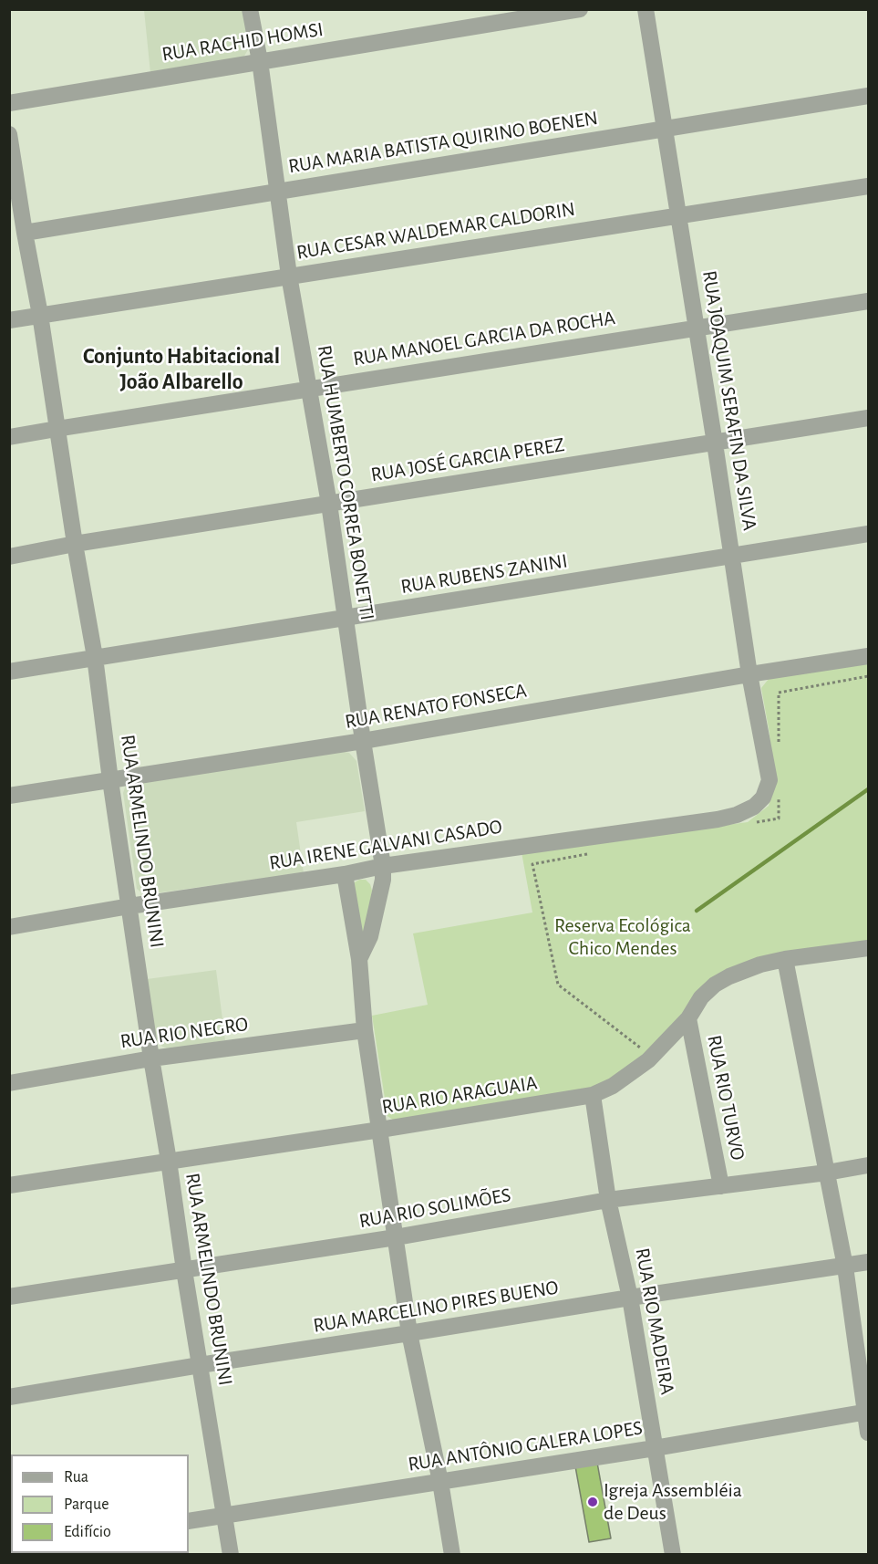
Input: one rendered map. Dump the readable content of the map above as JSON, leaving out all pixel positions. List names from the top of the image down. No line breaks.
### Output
{"streets":{"street":["RUA RACHID HOMSI","RUA MARIA BATISTA QUIRINO BOENEN","RUA CESAR WALDEMAR CALDORIN","RUA MANOEL GARCIA DA ROCHA","RUA JOAQUIM SERAFIN DA SILVA","RUA JOSÉ GARCIA PEREZ","RUA HUMBERTO CORREA BONETTI","RUA RUBENS ZANINI","RUA RENATO FONSECA","RUA ARMELINDO BRUNINI","RUA IRENE GALVANI CASADO","RUA RIO NEGRO","RUA RIO ARAGUAIA","RUA RIO TURVO","RUA RIO SOLIMÕES","RUA MARCELINO PIRES BUENO","RUA RIO MADEIRA","RUA ANTÔNIO GALERA LOPES"]},"crossings":[["RUA RACHID HOMSI","RUA HUMBERTO CORREA BONETTI"],["RUA MARIA BATISTA QUIRINO BOENEN","RUA JOAQUIM SERAFIN DA SILVA"],["RUA MARIA BATISTA QUIRINO BOENEN","RUA HUMBERTO CORREA BONETTI"],["RUA MARIA BATISTA QUIRINO BOENEN","RUA ARMELINDO BRUNINI"],["RUA CESAR WALDEMAR CALDORIN","RUA JOAQUIM SERAFIN DA SILVA"],["RUA CESAR WALDEMAR CALDORIN","RUA HUMBERTO CORREA BONETTI"],["RUA CESAR WALDEMAR CALDORIN","RUA ARMELINDO BRUNINI"],["RUA MANOEL GARCIA DA ROCHA","RUA JOAQUIM SERAFIN DA SILVA"],["RUA MANOEL GARCIA DA ROCHA","RUA HUMBERTO CORREA BONETTI"],["RUA MANOEL GARCIA DA ROCHA","RUA ARMELINDO BRUNINI"],["RUA JOAQUIM SERAFIN DA SILVA","RUA JOSÉ GARCIA PEREZ"],["RUA JOAQUIM SERAFIN DA SILVA","RUA RUBENS ZANINI"],["RUA JOAQUIM SERAFIN DA SILVA","RUA RENATO FONSECA"],["RUA JOAQUIM SERAFIN DA SILVA","RUA IRENE GALVANI CASADO"],["RUA JOSÉ GARCIA PEREZ","RUA HUMBERTO CORREA BONETTI"],["RUA JOSÉ GARCIA PEREZ","RUA ARMELINDO BRUNINI"],["RUA HUMBERTO CORREA BONETTI","RUA RUBENS ZANINI"],["RUA HUMBERTO CORREA BONETTI","RUA RENATO FONSECA"],["RUA HUMBERTO CORREA BONETTI","RUA IRENE GALVANI CASADO"],["RUA HUMBERTO CORREA BONETTI","RUA RIO NEGRO"],["RUA HUMBERTO CORREA BONETTI","RUA RIO ARAGUAIA"],["RUA HUMBERTO CORREA BONETTI","RUA RIO SOLIMÕES"],["RUA HUMBERTO CORREA BONETTI","RUA MARCELINO PIRES BUENO"],["RUA HUMBERTO CORREA BONETTI","RUA ANTÔNIO GALERA LOPES"],["RUA RUBENS ZANINI","RUA ARMELINDO BRUNINI"],["RUA RENATO FONSECA","RUA ARMELINDO BRUNINI"],["RUA ARMELINDO BRUNINI","RUA IRENE GALVANI CASADO"],["RUA ARMELINDO BRUNINI","RUA RIO NEGRO"],["RUA ARMELINDO BRUNINI","RUA RIO ARAGUAIA"],["RUA ARMELINDO BRUNINI","RUA RIO SOLIMÕES"],["RUA ARMELINDO BRUNINI","RUA MARCELINO PIRES BUENO"],["RUA ARMELINDO BRUNINI","RUA ANTÔNIO GALERA LOPES"],["RUA RIO ARAGUAIA","RUA RIO TURVO"],["RUA RIO ARAGUAIA","RUA RIO MADEIRA"],["RUA RIO TURVO","RUA RIO SOLIMÕES"],["RUA RIO SOLIMÕES","RUA RIO MADEIRA"],["RUA MARCELINO PIRES BUENO","RUA RIO MADEIRA"],["RUA RIO MADEIRA","RUA ANTÔNIO GALERA LOPES"]],"districts":["Conjunto Habitacional João Albarello"],"parks":["Reserva Ecológica Chico Mendes"],"places":["Igreja Assembléia de Deus"],"legend":["Rua","Parque","Edifício"]}
